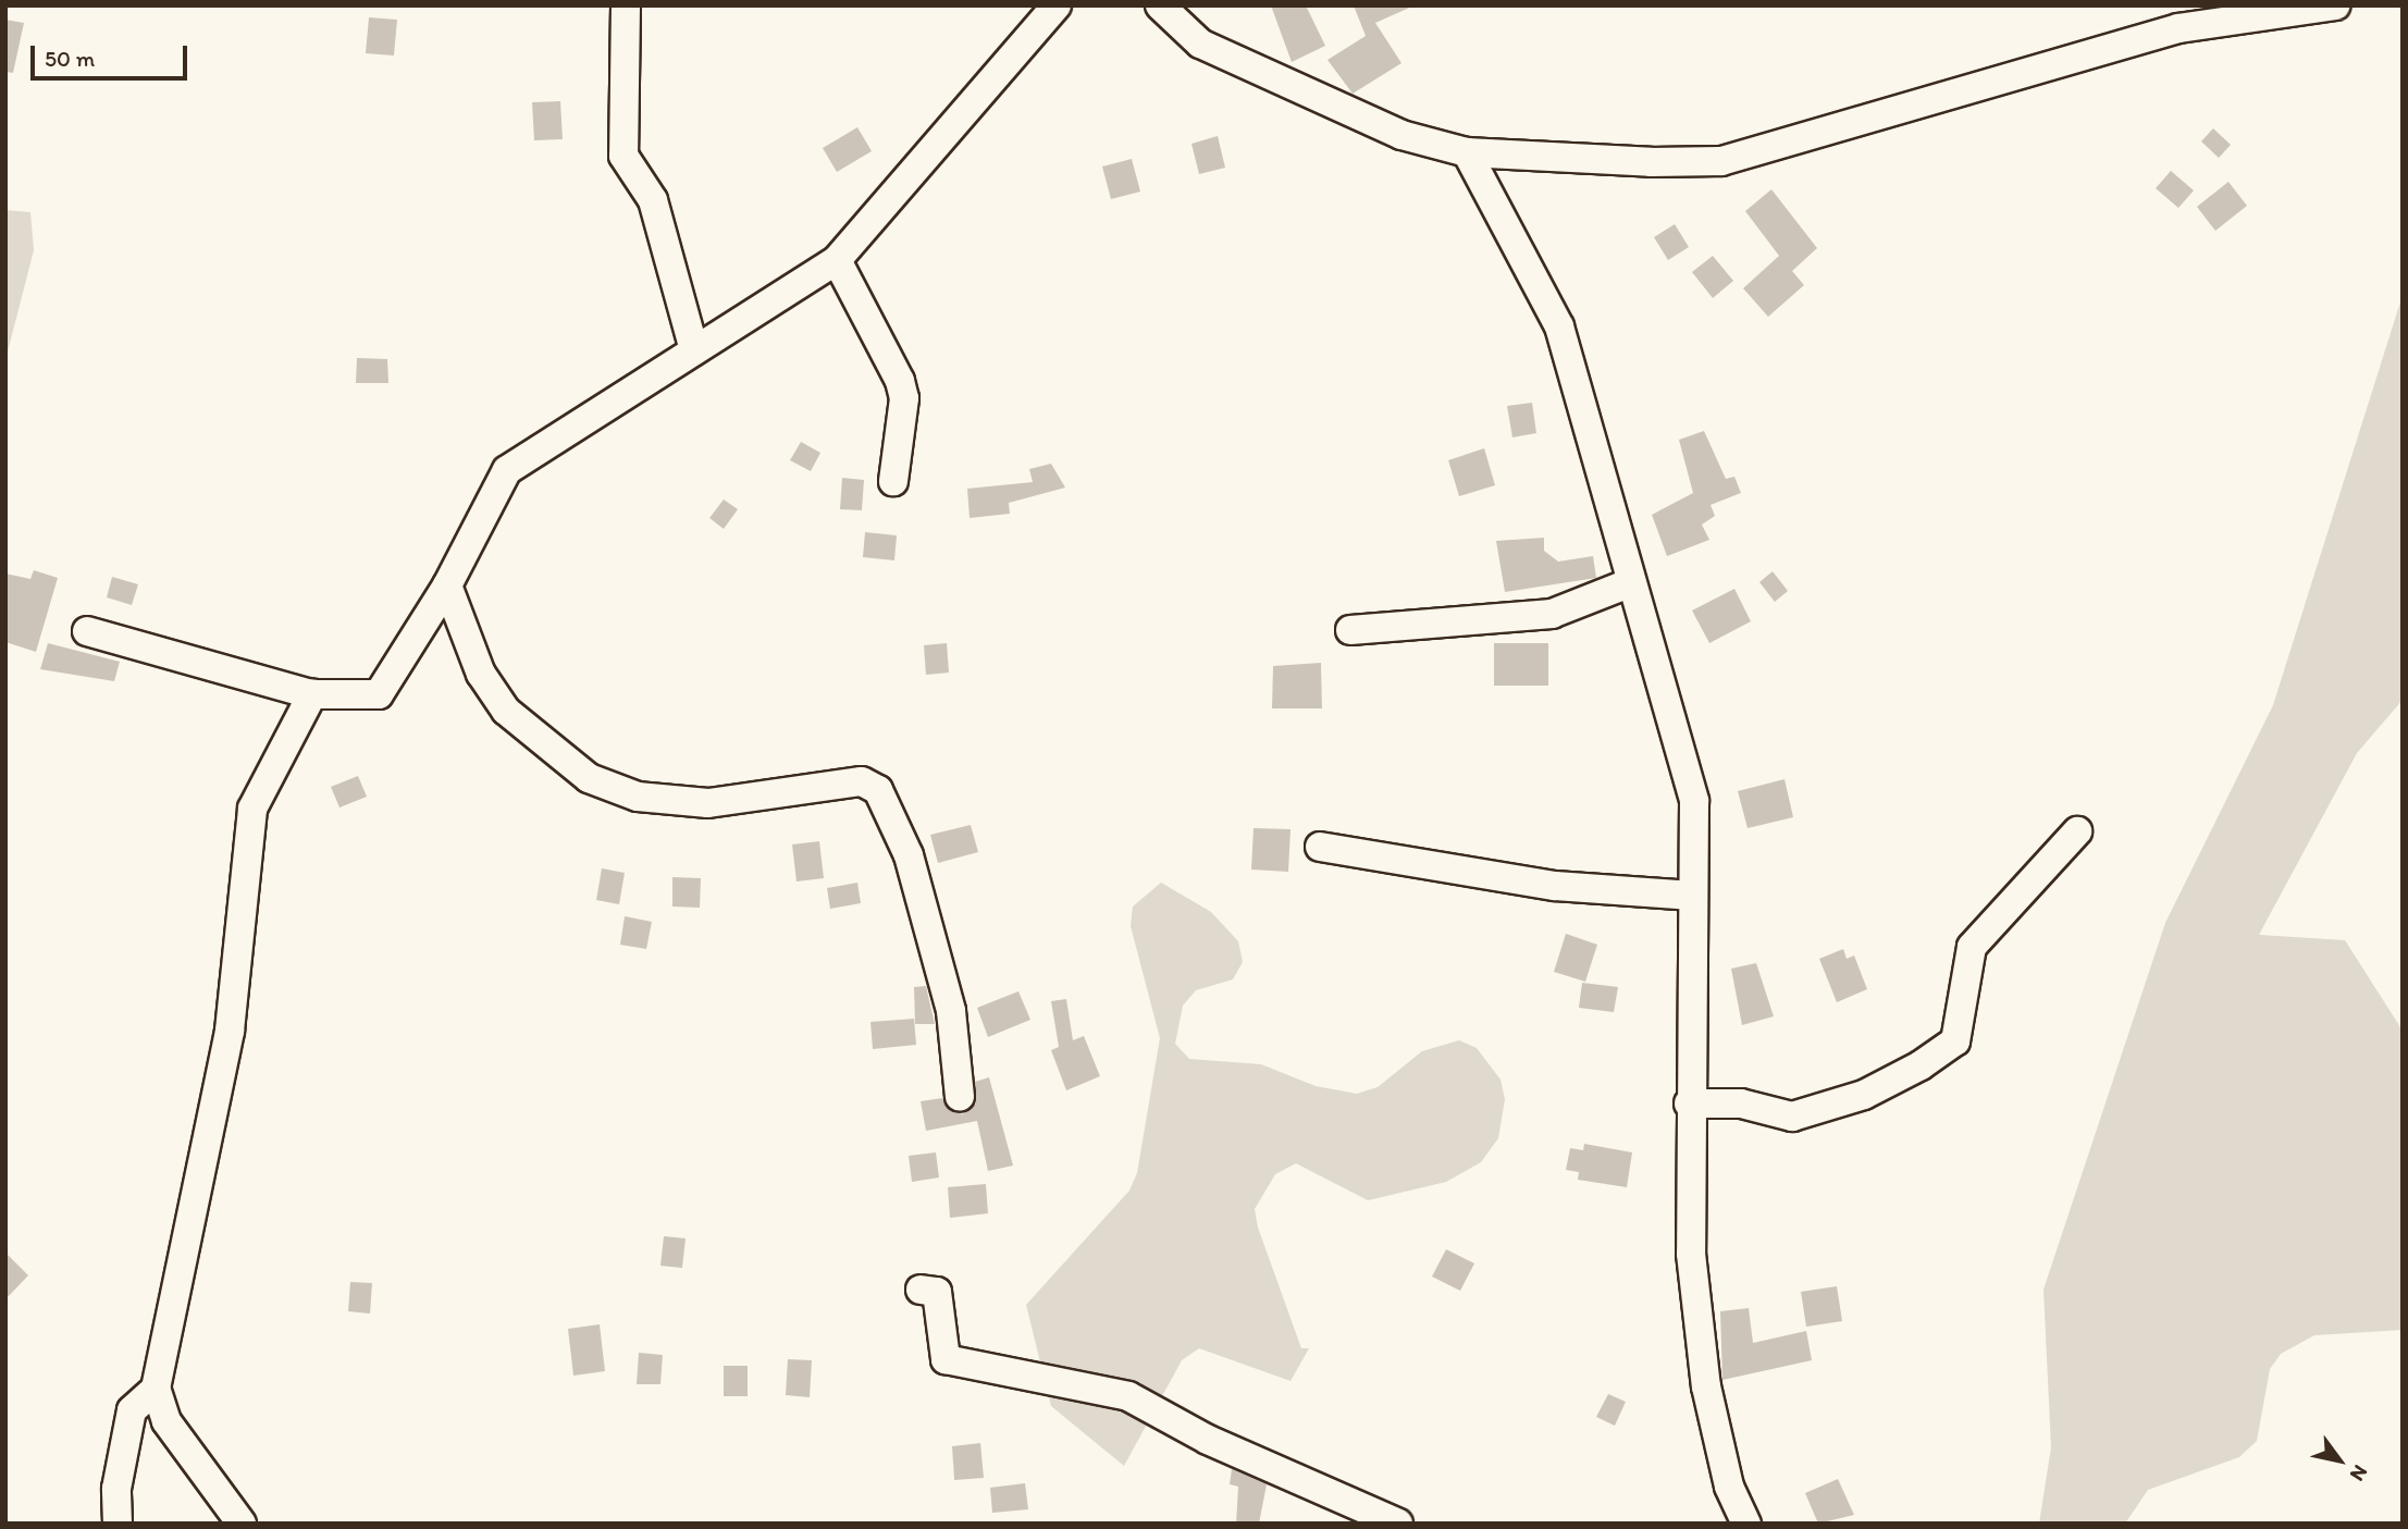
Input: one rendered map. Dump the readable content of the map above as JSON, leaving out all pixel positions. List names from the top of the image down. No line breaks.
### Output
{"scale_bar":"50 m","north":"bottom right"}
